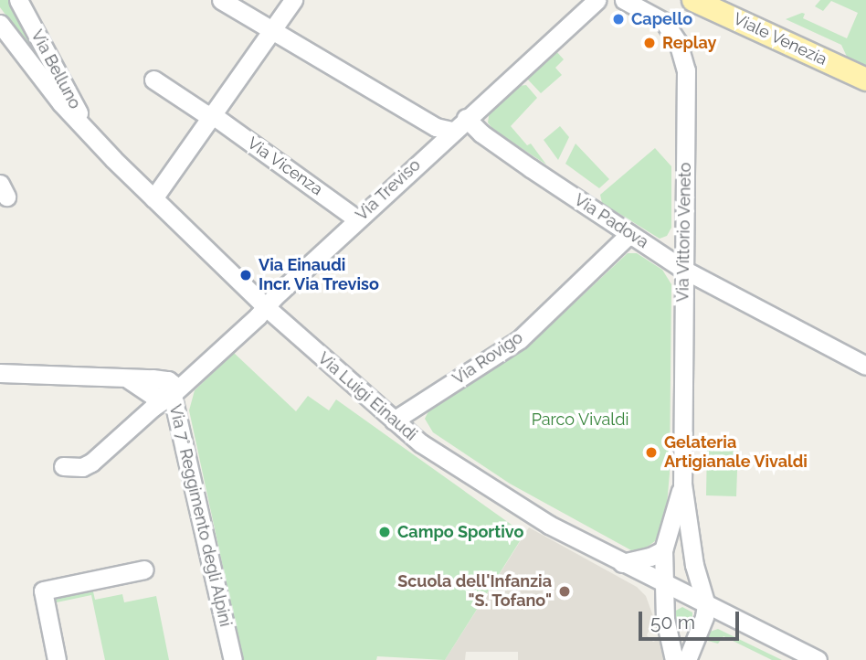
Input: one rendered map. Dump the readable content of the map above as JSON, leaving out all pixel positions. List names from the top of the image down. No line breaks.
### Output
{"streets":{"main road":["Viale Venezia"],"street":["Via Belluno","Via Vicenza","Via Treviso","Via Padova","Via Vittorio Veneto","Via Rovigo","Via Luigi Einaudi","Via 7° Reggimento degli Alpini"]},"crossings":[["Via Belluno","Via Luigi Einaudi"],["Via Vicenza","Via Treviso"],["Via Treviso","Via Padova"],["Via Treviso","Via Luigi Einaudi"],["Via Treviso","Via 7° Reggimento degli Alpini"],["Via Padova","Via Vittorio Veneto"],["Via Padova","Via Rovigo"],["Via Vittorio Veneto","Via Luigi Einaudi"],["Via Rovigo","Via Luigi Einaudi"]],"parks":["Parco Vivaldi"],"places":["Capello","Replay","Via Einaudi Incr. Via Treviso","Gelateria Artigianale Vivaldi","Campo Sportivo","Scuola dell'Infanzia \"S. Tofano\""],"scale_bar":"50 m"}
